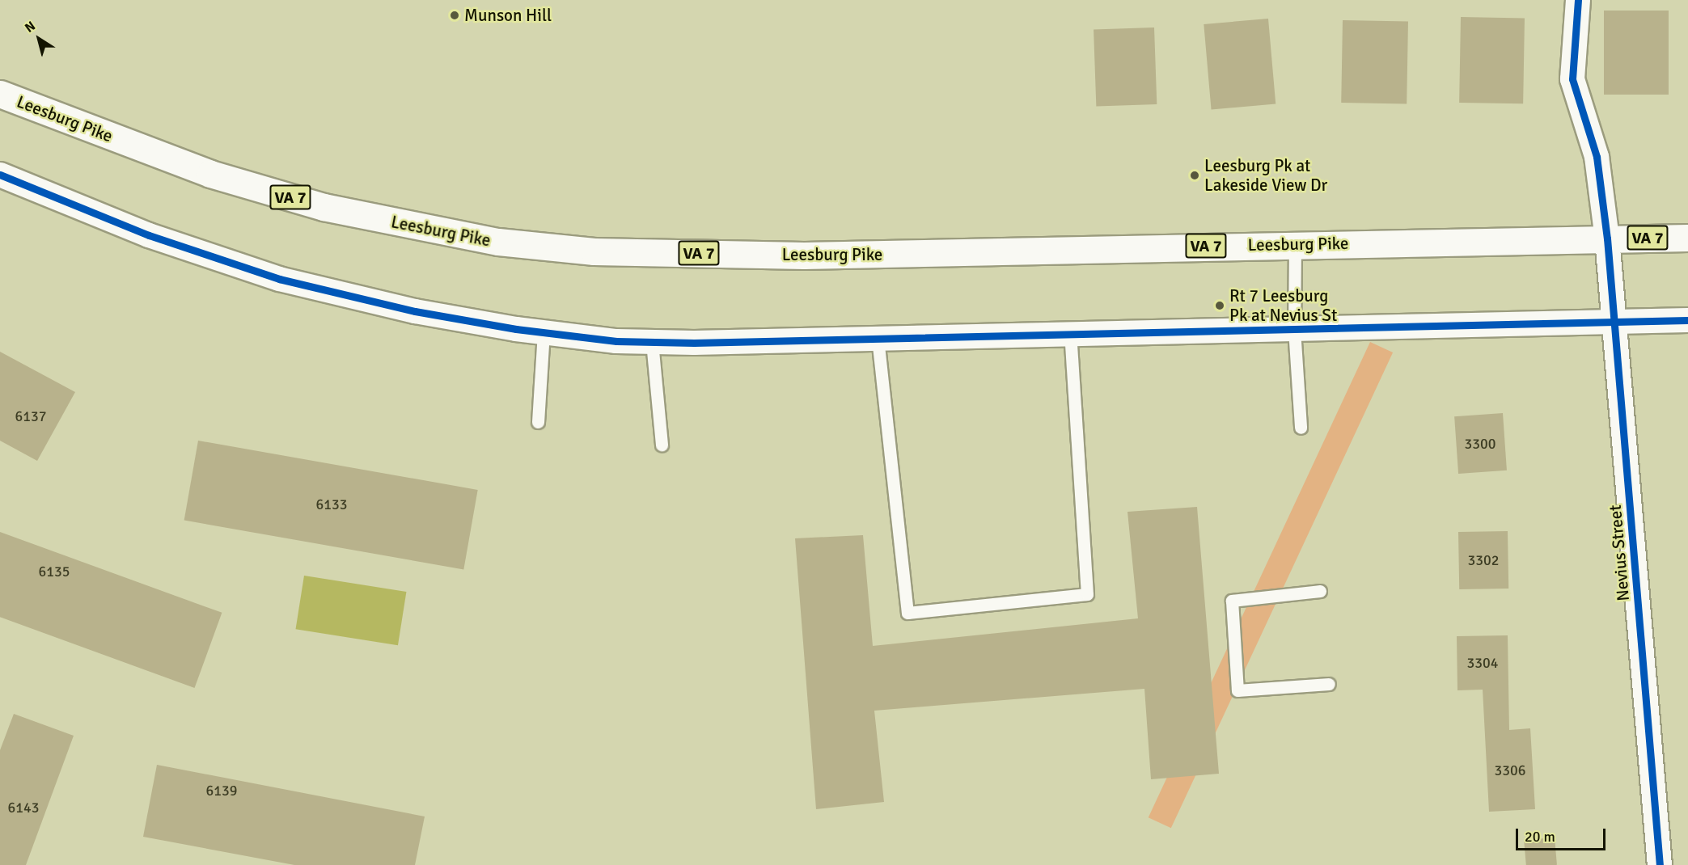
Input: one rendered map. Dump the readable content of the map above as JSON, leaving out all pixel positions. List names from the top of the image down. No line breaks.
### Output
{"streets":{"main road":["Leesburg Pike","VA 7"],"street":["Nevius Street"]},"crossings":[["Leesburg Pike","Nevius Street"]],"places":["Munson Hill","Leesburg Pk at Lakeside View Dr","Rt 7 Leesburg Pk at Nevius St"],"house_numbers":["6137","3300","6133","3302","6135","3304","3306","6139","6143"],"scale_bar":"20 m","north":"top left"}
